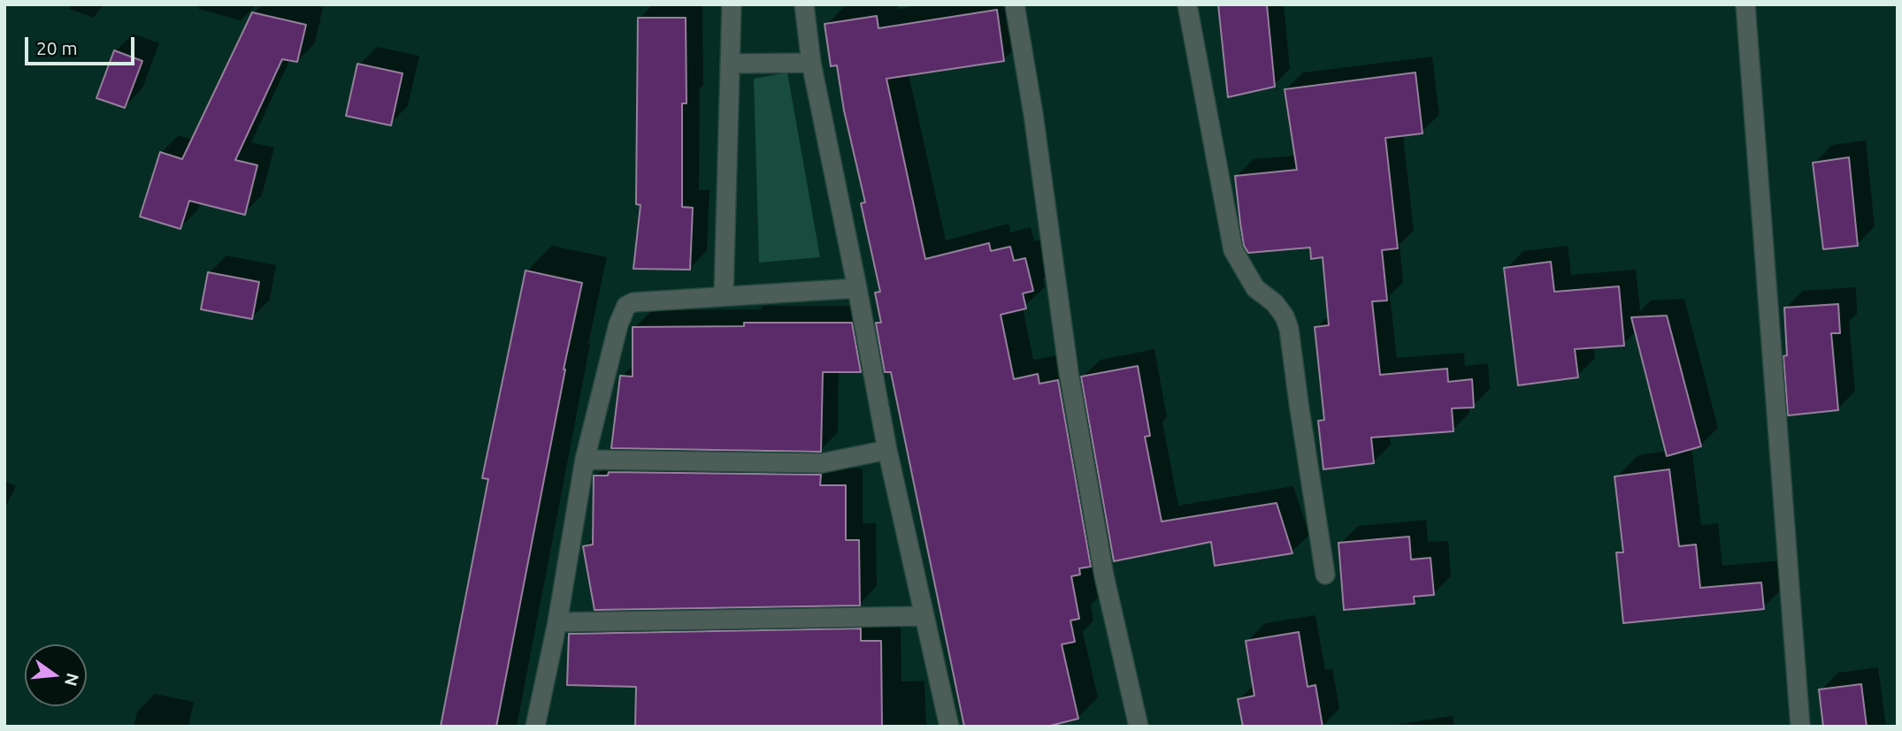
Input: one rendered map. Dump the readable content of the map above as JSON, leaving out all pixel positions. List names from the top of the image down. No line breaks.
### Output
{"scale_bar":"20 m","north":"right"}
